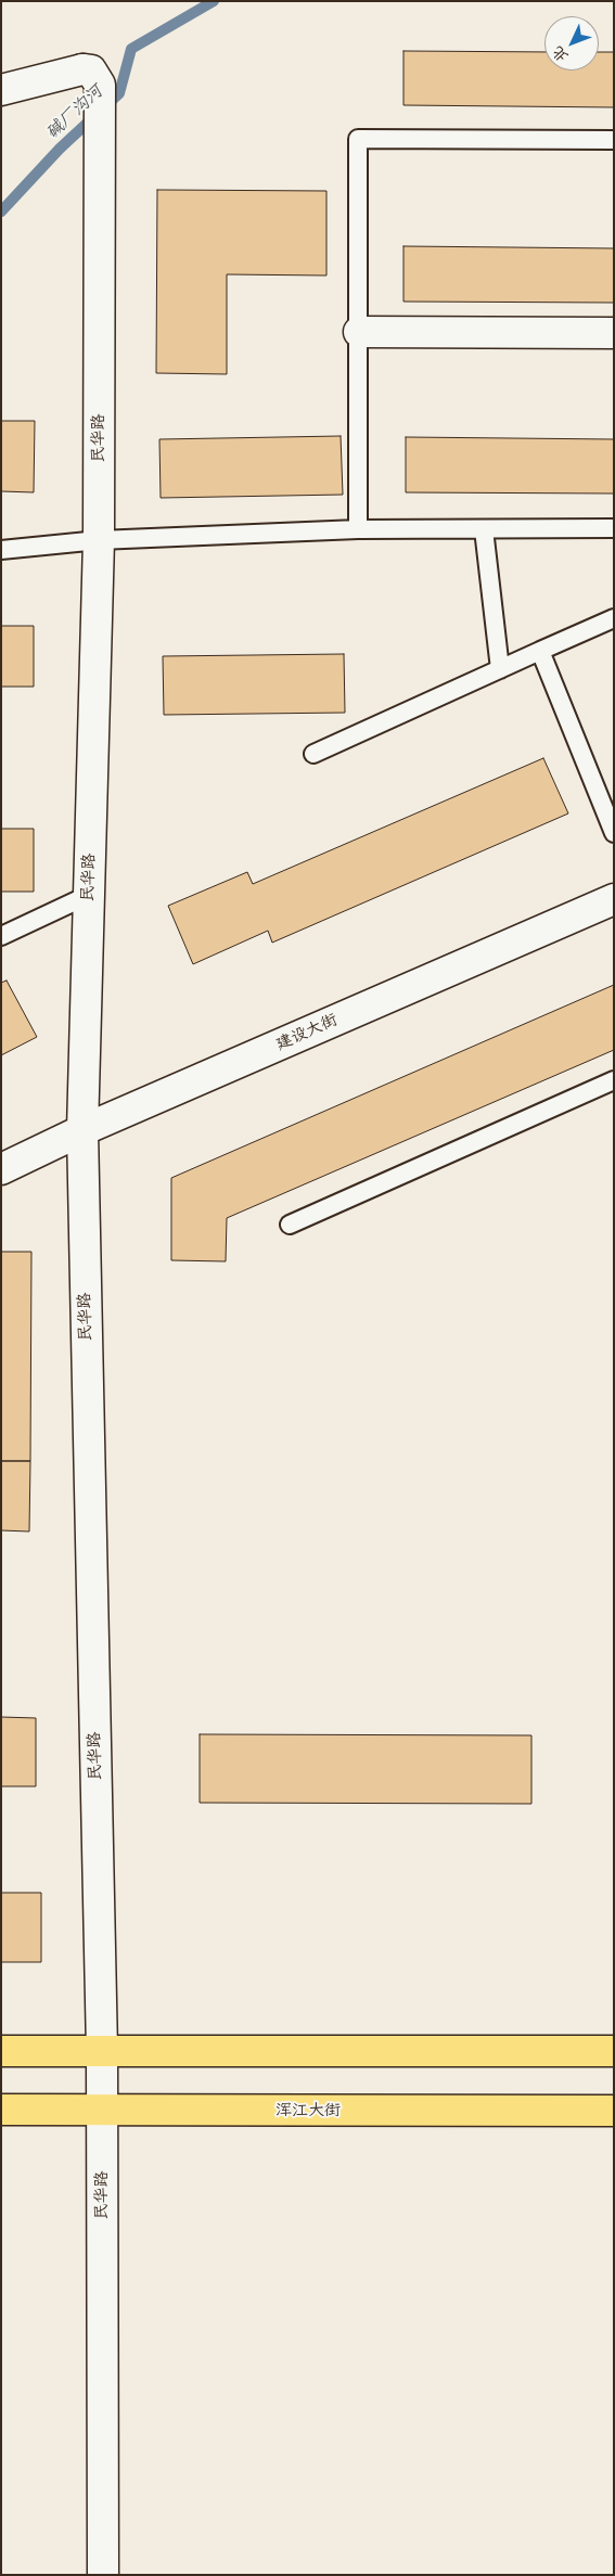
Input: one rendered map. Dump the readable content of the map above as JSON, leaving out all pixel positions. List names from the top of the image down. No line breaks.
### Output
{"streets":{"main road":["浑江大街"],"street":["民华路","建设大街"]},"crossings":[["民华路","建设大街"],["民华路","浑江大街"]],"water":["碱厂沟河"],"north":"bottom left"}
